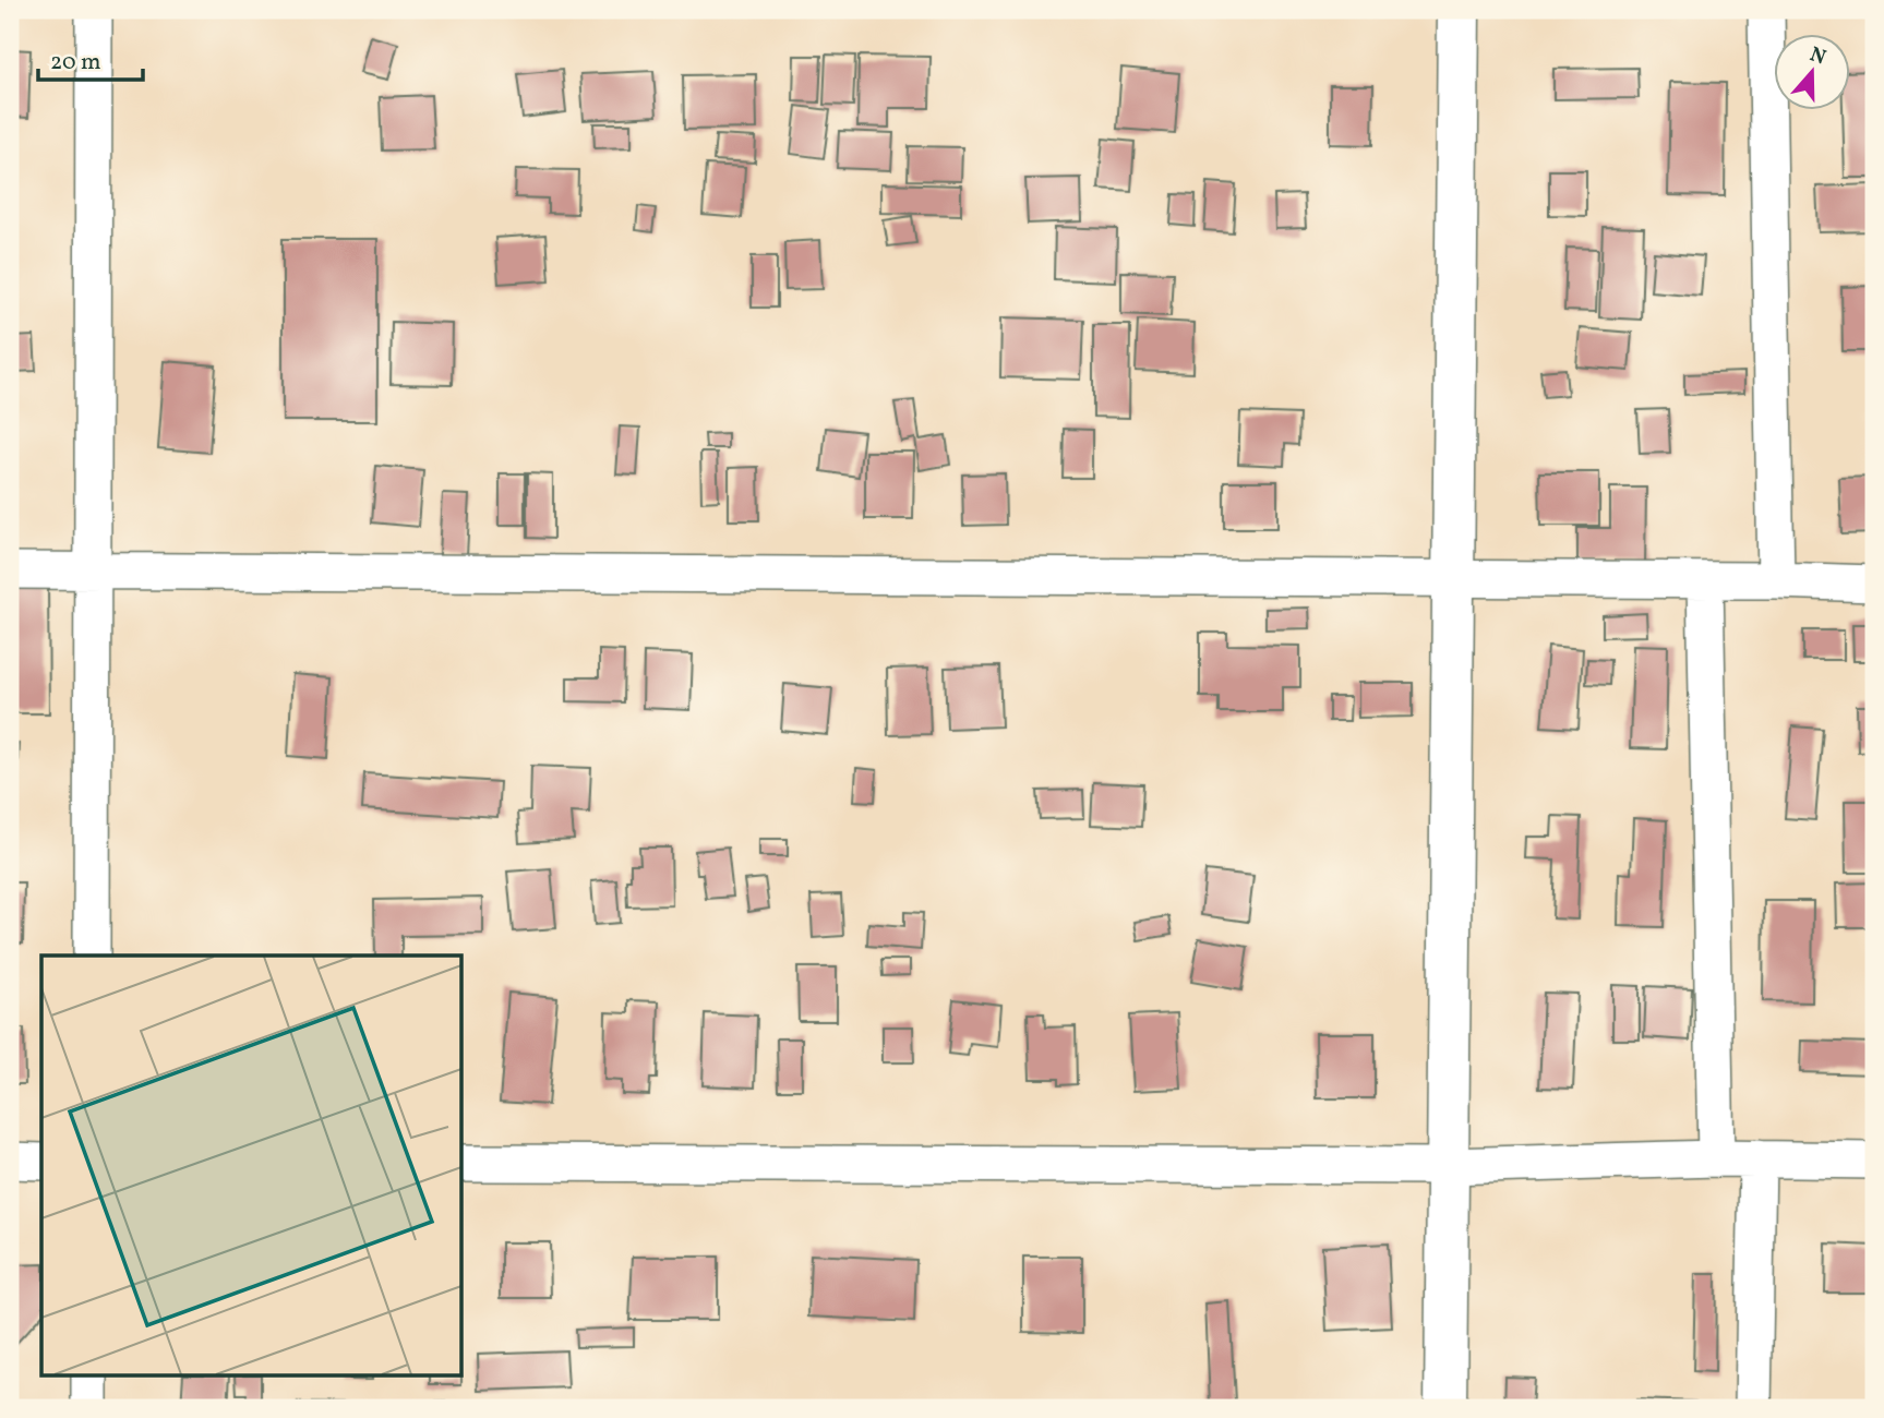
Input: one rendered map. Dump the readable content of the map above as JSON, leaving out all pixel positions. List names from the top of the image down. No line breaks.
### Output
{"scale_bar":"20 m","north":"top"}
